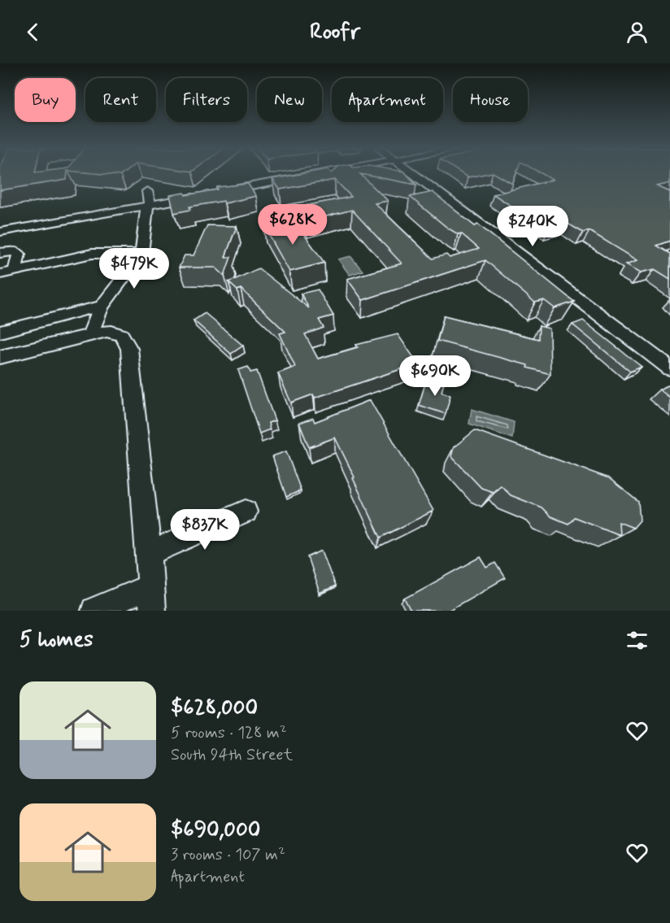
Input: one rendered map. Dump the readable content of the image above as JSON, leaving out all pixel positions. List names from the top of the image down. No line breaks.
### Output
{"page":{"header":"Roofr","chip":["Buy","Rent","Filters","New","Apartment","House"],"price":["$628K","$240K","$479K","$690K","$837K"],"heading":"5 homes","list":[{"name":"$628,000","note":"5 rooms · 128 m² · South 94th Street"},{"name":"$690,000","note":"3 rooms · 107 m² · Apartment"}]}}
